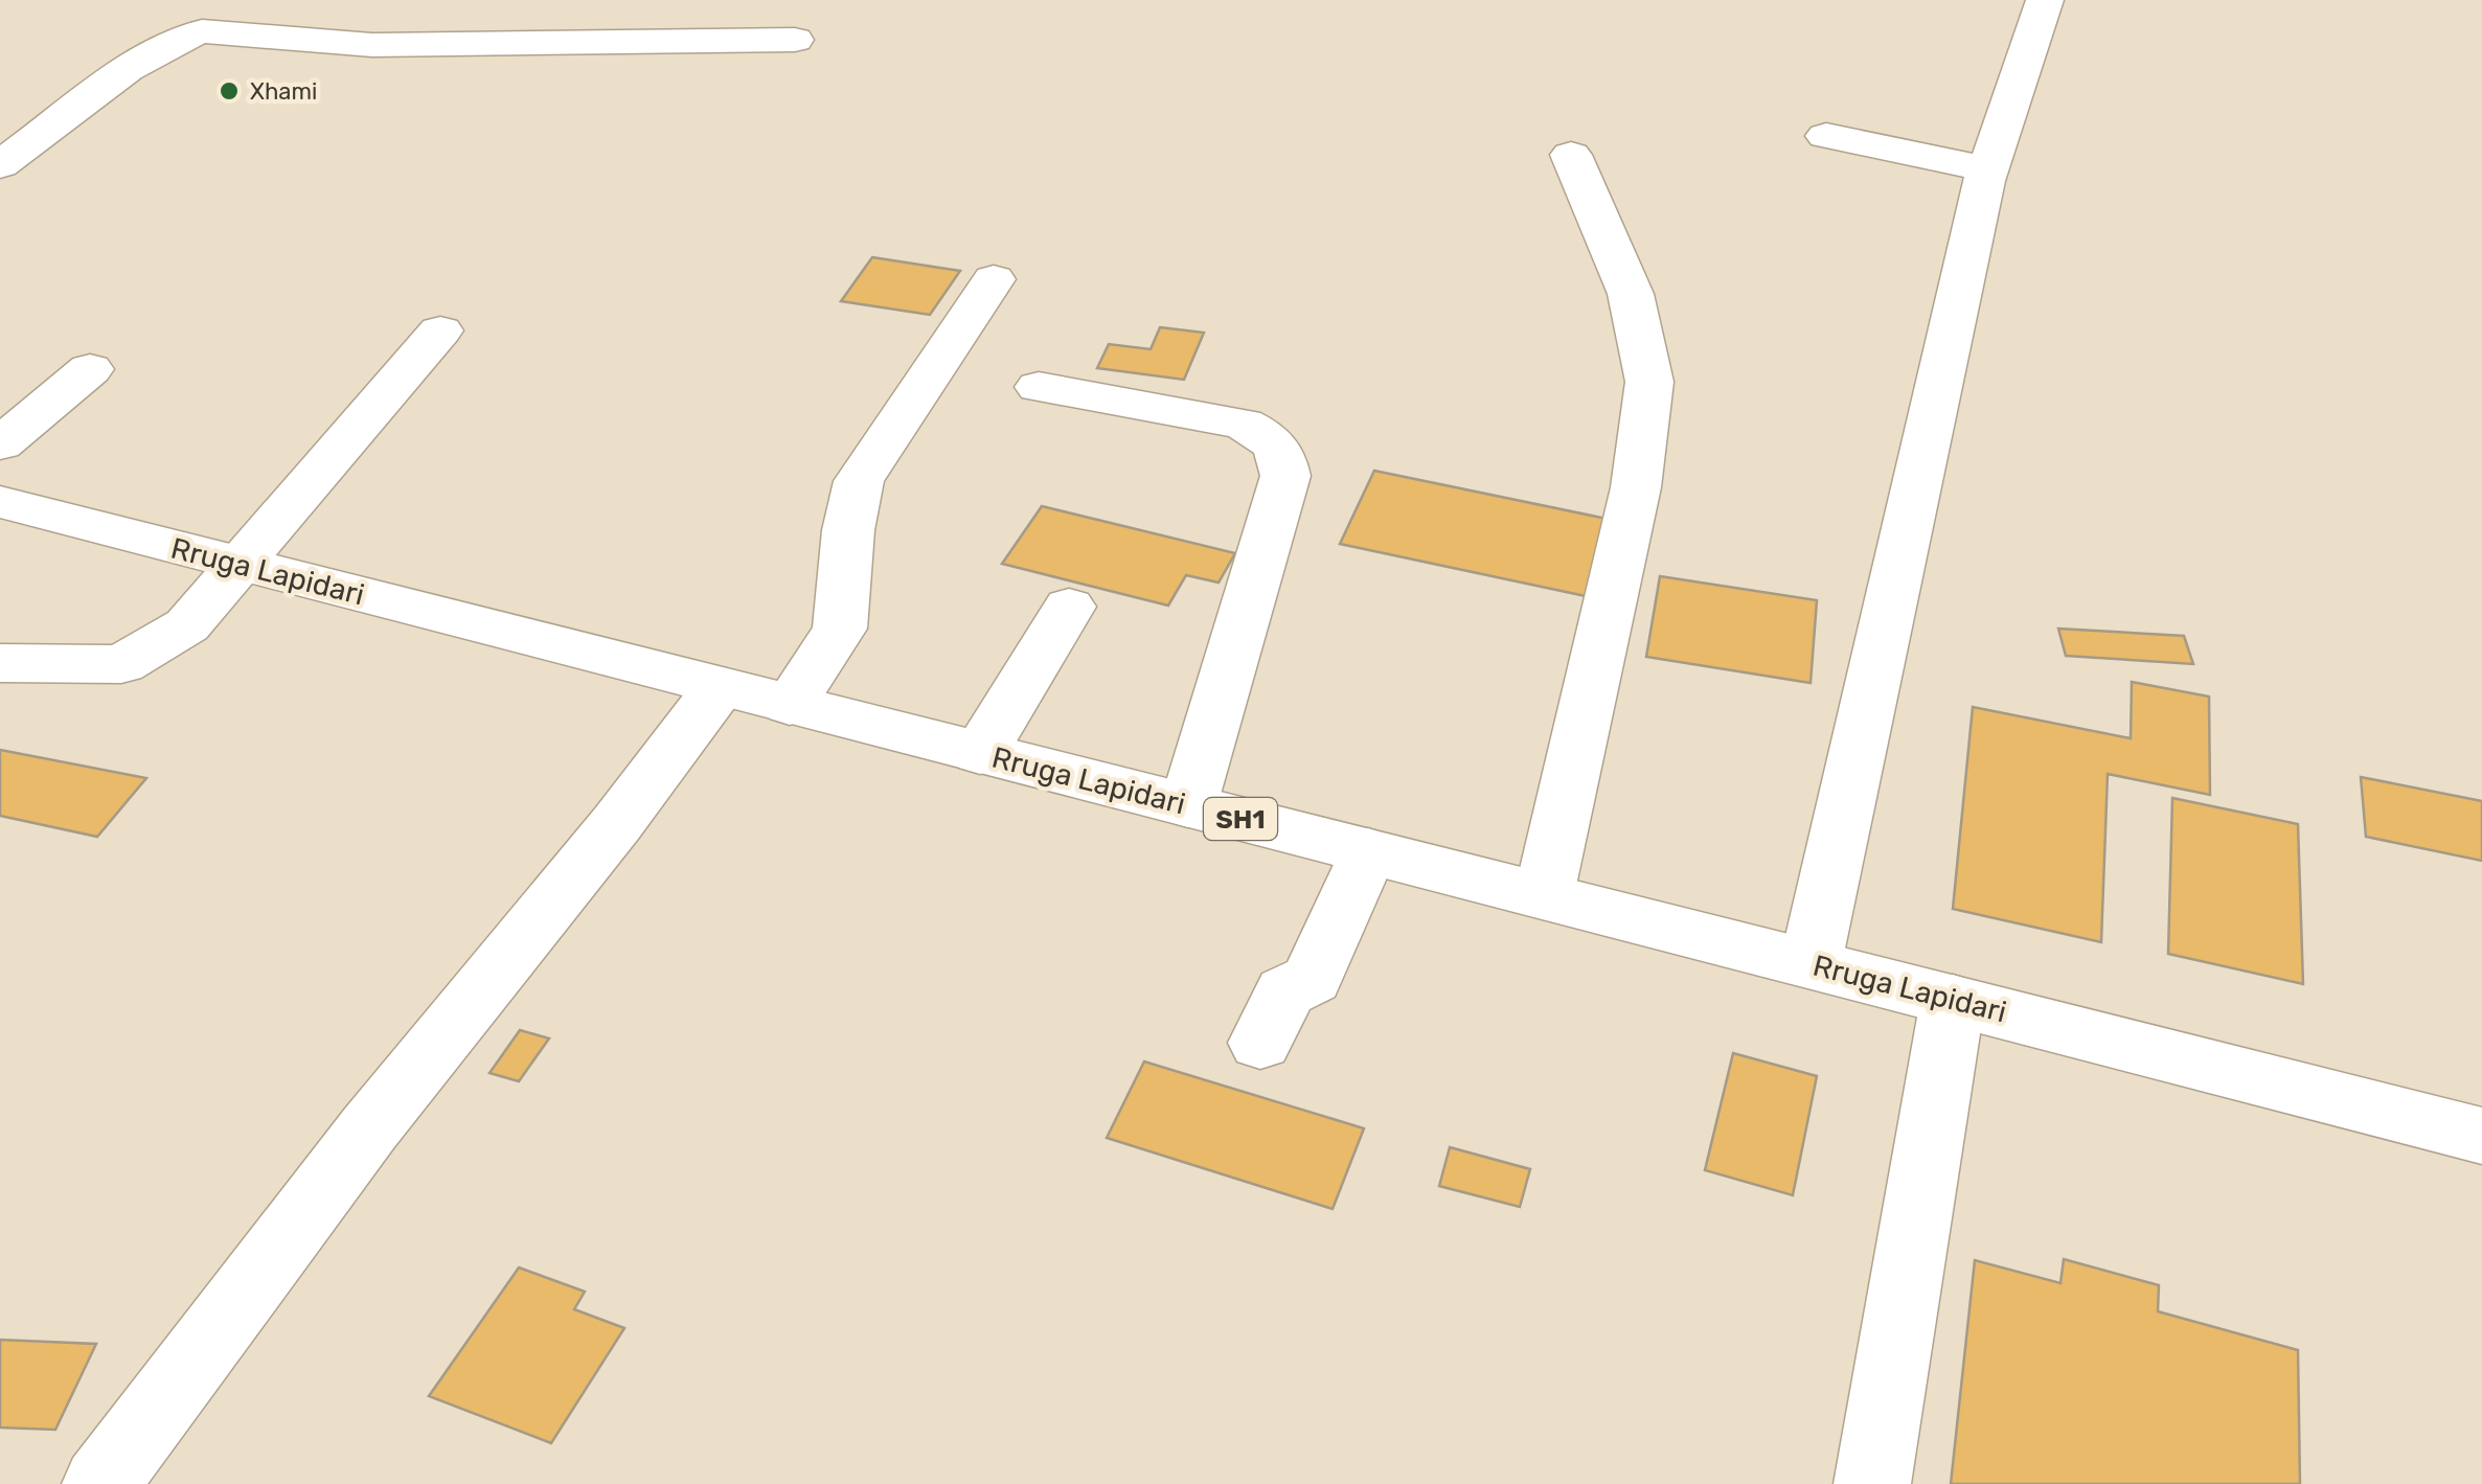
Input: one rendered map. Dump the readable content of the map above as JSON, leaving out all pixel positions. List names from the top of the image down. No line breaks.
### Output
{"streets":{"street":["Rruga Lapidari","SH1"]},"places":["Xhami"]}
